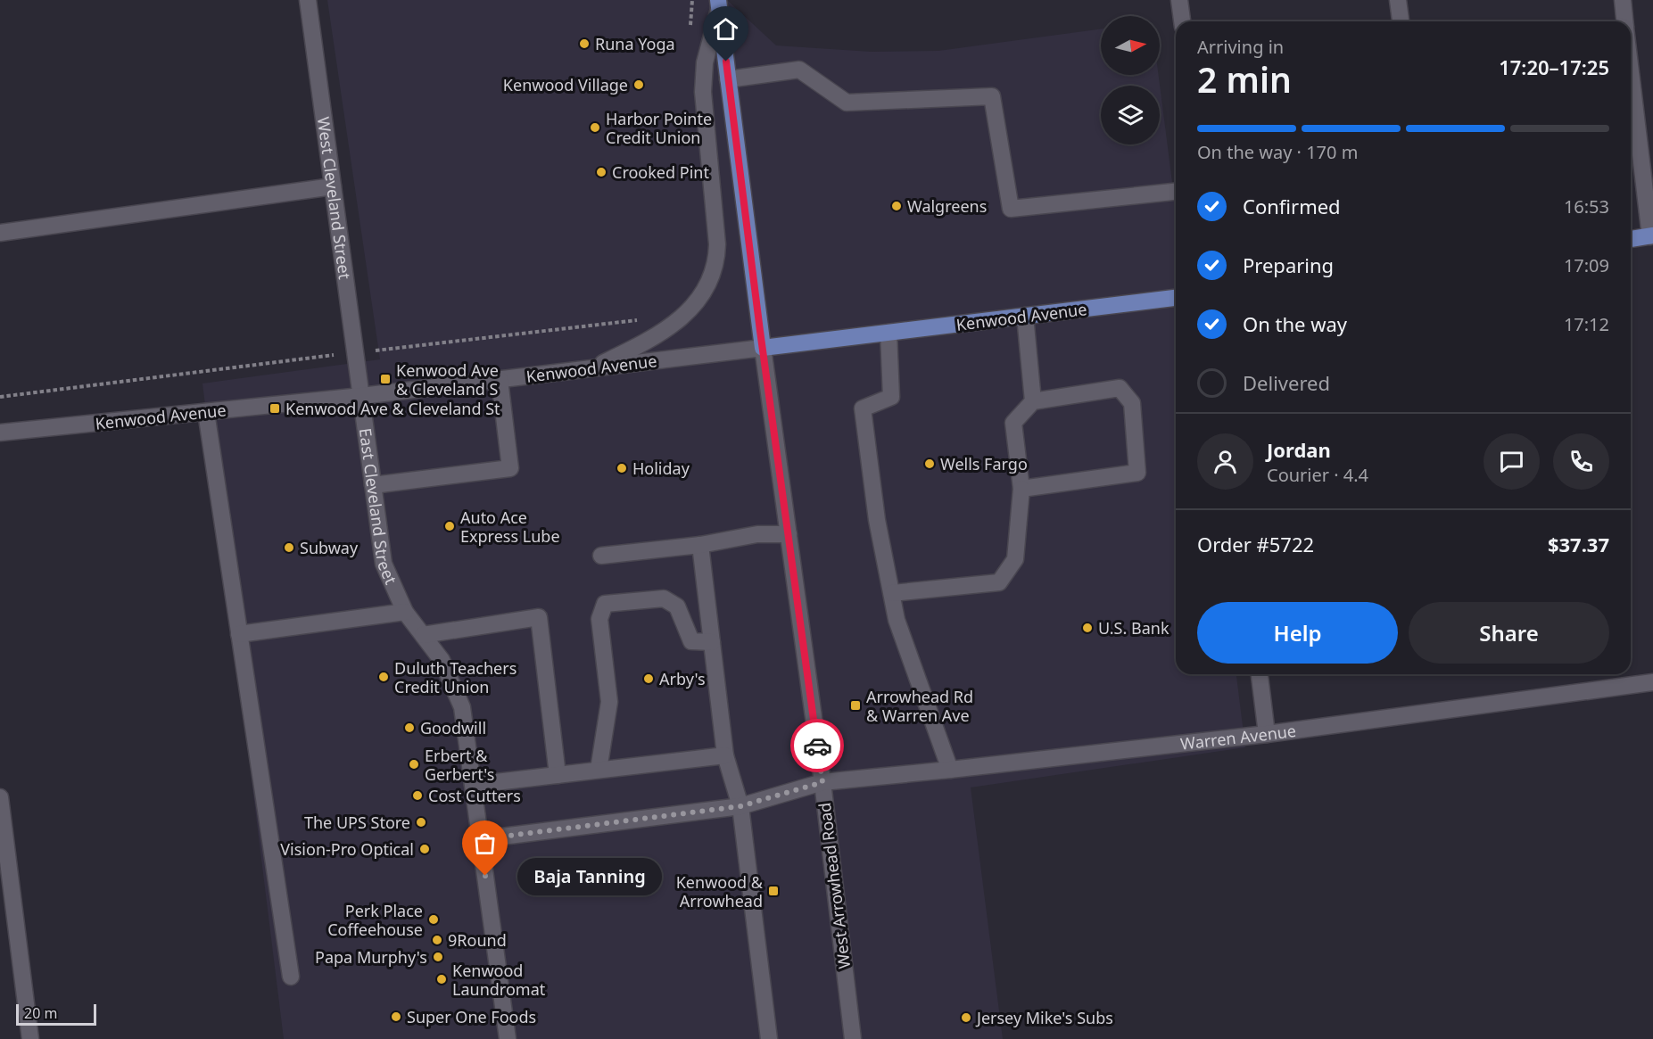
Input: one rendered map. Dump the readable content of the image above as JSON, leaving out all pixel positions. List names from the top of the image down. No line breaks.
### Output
{"streets":{"main road":["Kenwood Avenue","West Arrowhead Road"],"street":["West Cleveland Street","East Cleveland Street","Warren Avenue"]},"crossings":[["West Cleveland Street","Kenwood Avenue"],["West Cleveland Street","East Cleveland Street"],["Kenwood Avenue","East Cleveland Street"],["Kenwood Avenue","West Arrowhead Road"],["East Cleveland Street","Warren Avenue"],["Warren Avenue","West Arrowhead Road"]],"places":{"other":["Runa Yoga","Kenwood Village","Harbor Pointe Credit Union","Crooked Pint","Walgreens","Wells Fargo","Holiday","Auto Ace Express Lube","Subway","U.S. Bank","Duluth Teachers Credit Union","Arby's","Goodwill","Erbert & Gerbert's","Cost Cutters","The UPS Store","Vision-Pro Optical","Baja Tanning","Perk Place Coffeehouse","9Round","Papa Murphy's","Kenwood Laundromat","Super One Foods","Jersey Mike's Subs"],"transit":["Kenwood Ave & Cleveland S","Kenwood Ave & Cleveland St","Arrowhead Rd & Warren Ave","Kenwood & Arrowhead"]},"scale_bar":"20 m","north":"right","page":{"heading":["2 min","Arriving in","17:20–17:25"],"panel":["Jordan","Courier · 4.4","Order #5722","$37.37"],"bar":"On the way · 170 m","list":[["Confirmed","16:53"],["Preparing","17:09"],["On the way","17:12"],"Delivered"],"buttons":["Help","Share"],"bubble":"Baja Tanning","scale":"20 m"}}
